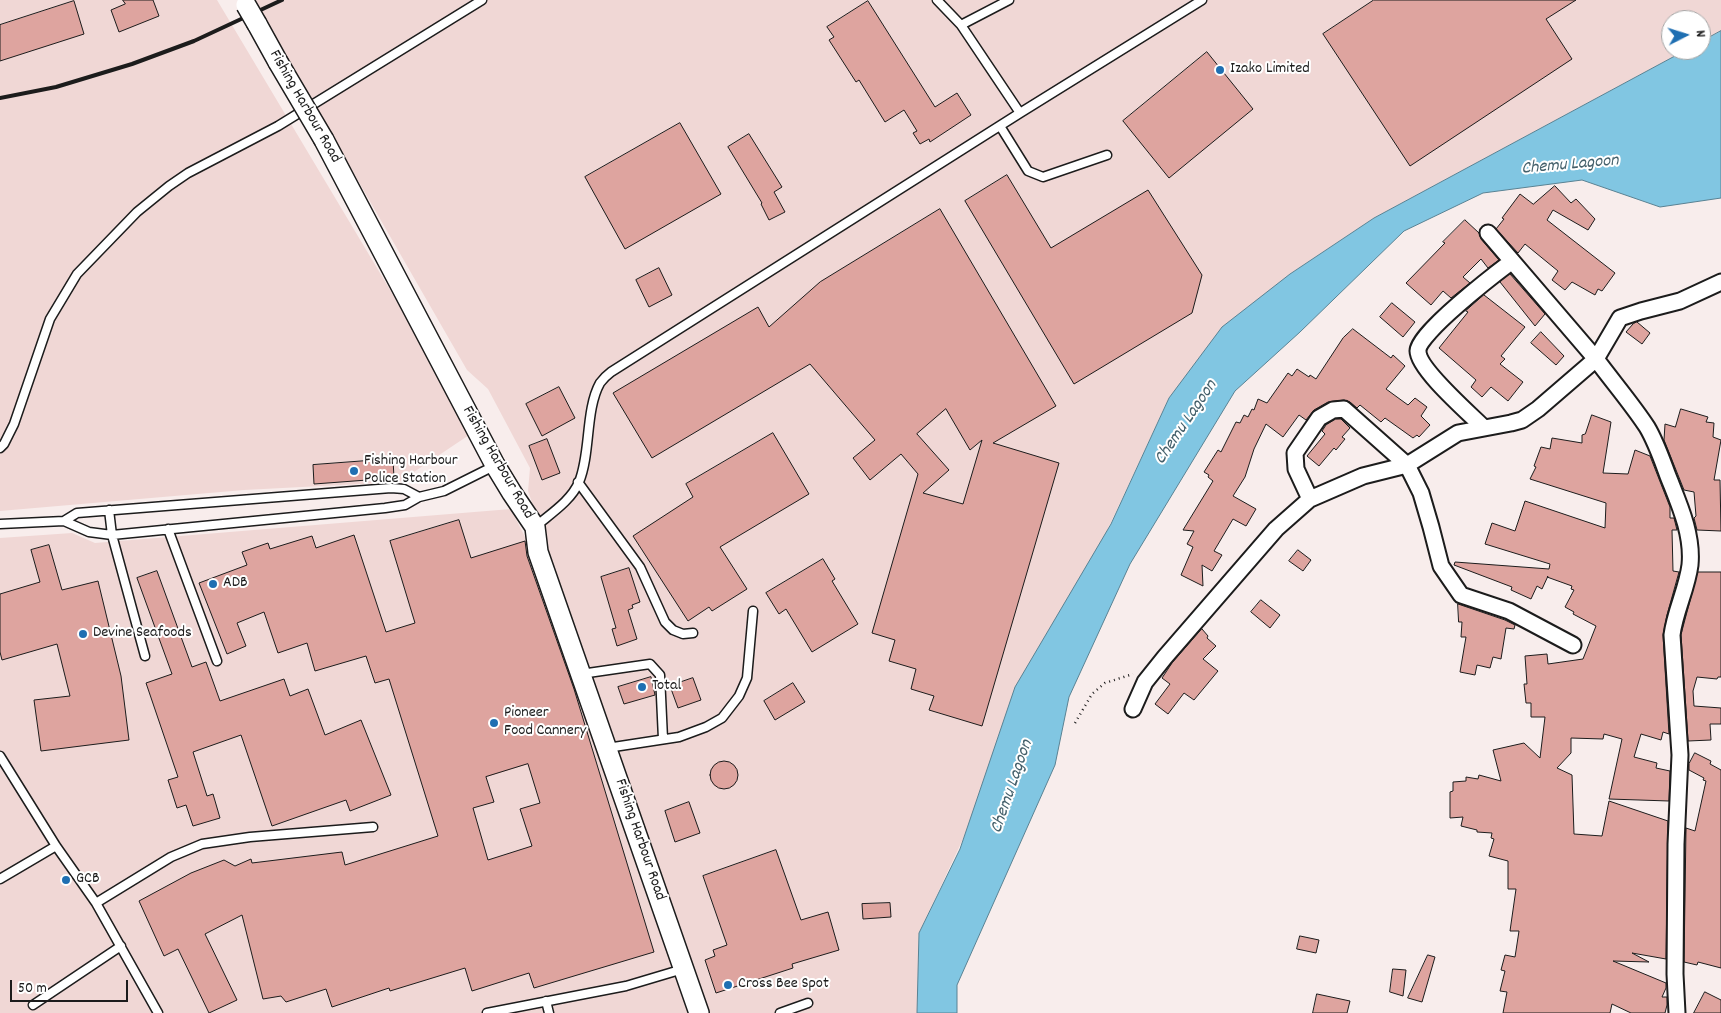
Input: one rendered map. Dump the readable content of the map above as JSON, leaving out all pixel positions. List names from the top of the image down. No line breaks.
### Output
{"streets":{"street":["Fishing Harbour Road"]},"water":["Chemu Lagoon"],"places":["Izako Limited","Fishing Harbour Police Station","ADB","Devine Seafoods","Total","Pioneer Food Cannery","GCB","Cross Bee Spot"],"scale_bar":"50 m","north":"right"}
